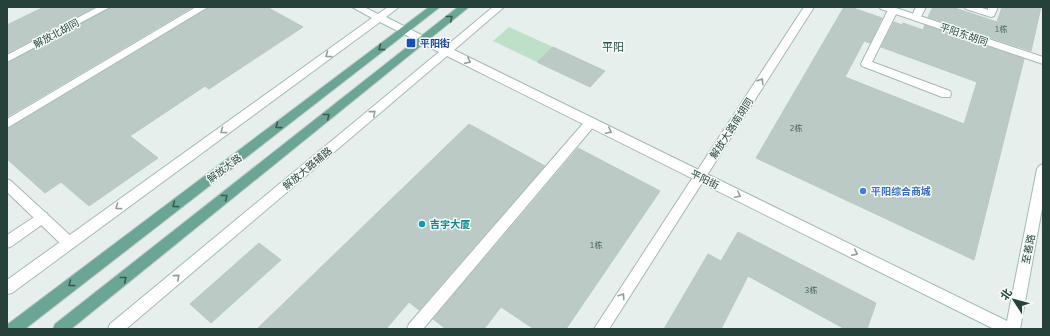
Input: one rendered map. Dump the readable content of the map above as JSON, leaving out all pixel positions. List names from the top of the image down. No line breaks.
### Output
{"streets":{"main road":["解放大路"],"street":["解放北胡同","平阳东胡同","解放大路南胡同","解放大路辅路","平阳街","至善路"]},"crossings":[["解放大路南胡同","平阳街"],["解放大路","平阳街"],["解放大路辅路","平阳街"]],"one_way":["解放大路南胡同","平阳街"],"districts":["平阳"],"places":{"transit":["平阳街"],"other":["平阳综合商城","吉宇大厦"]},"house_numbers":["1栋","2栋","1栋","3栋"],"north":"top left"}
